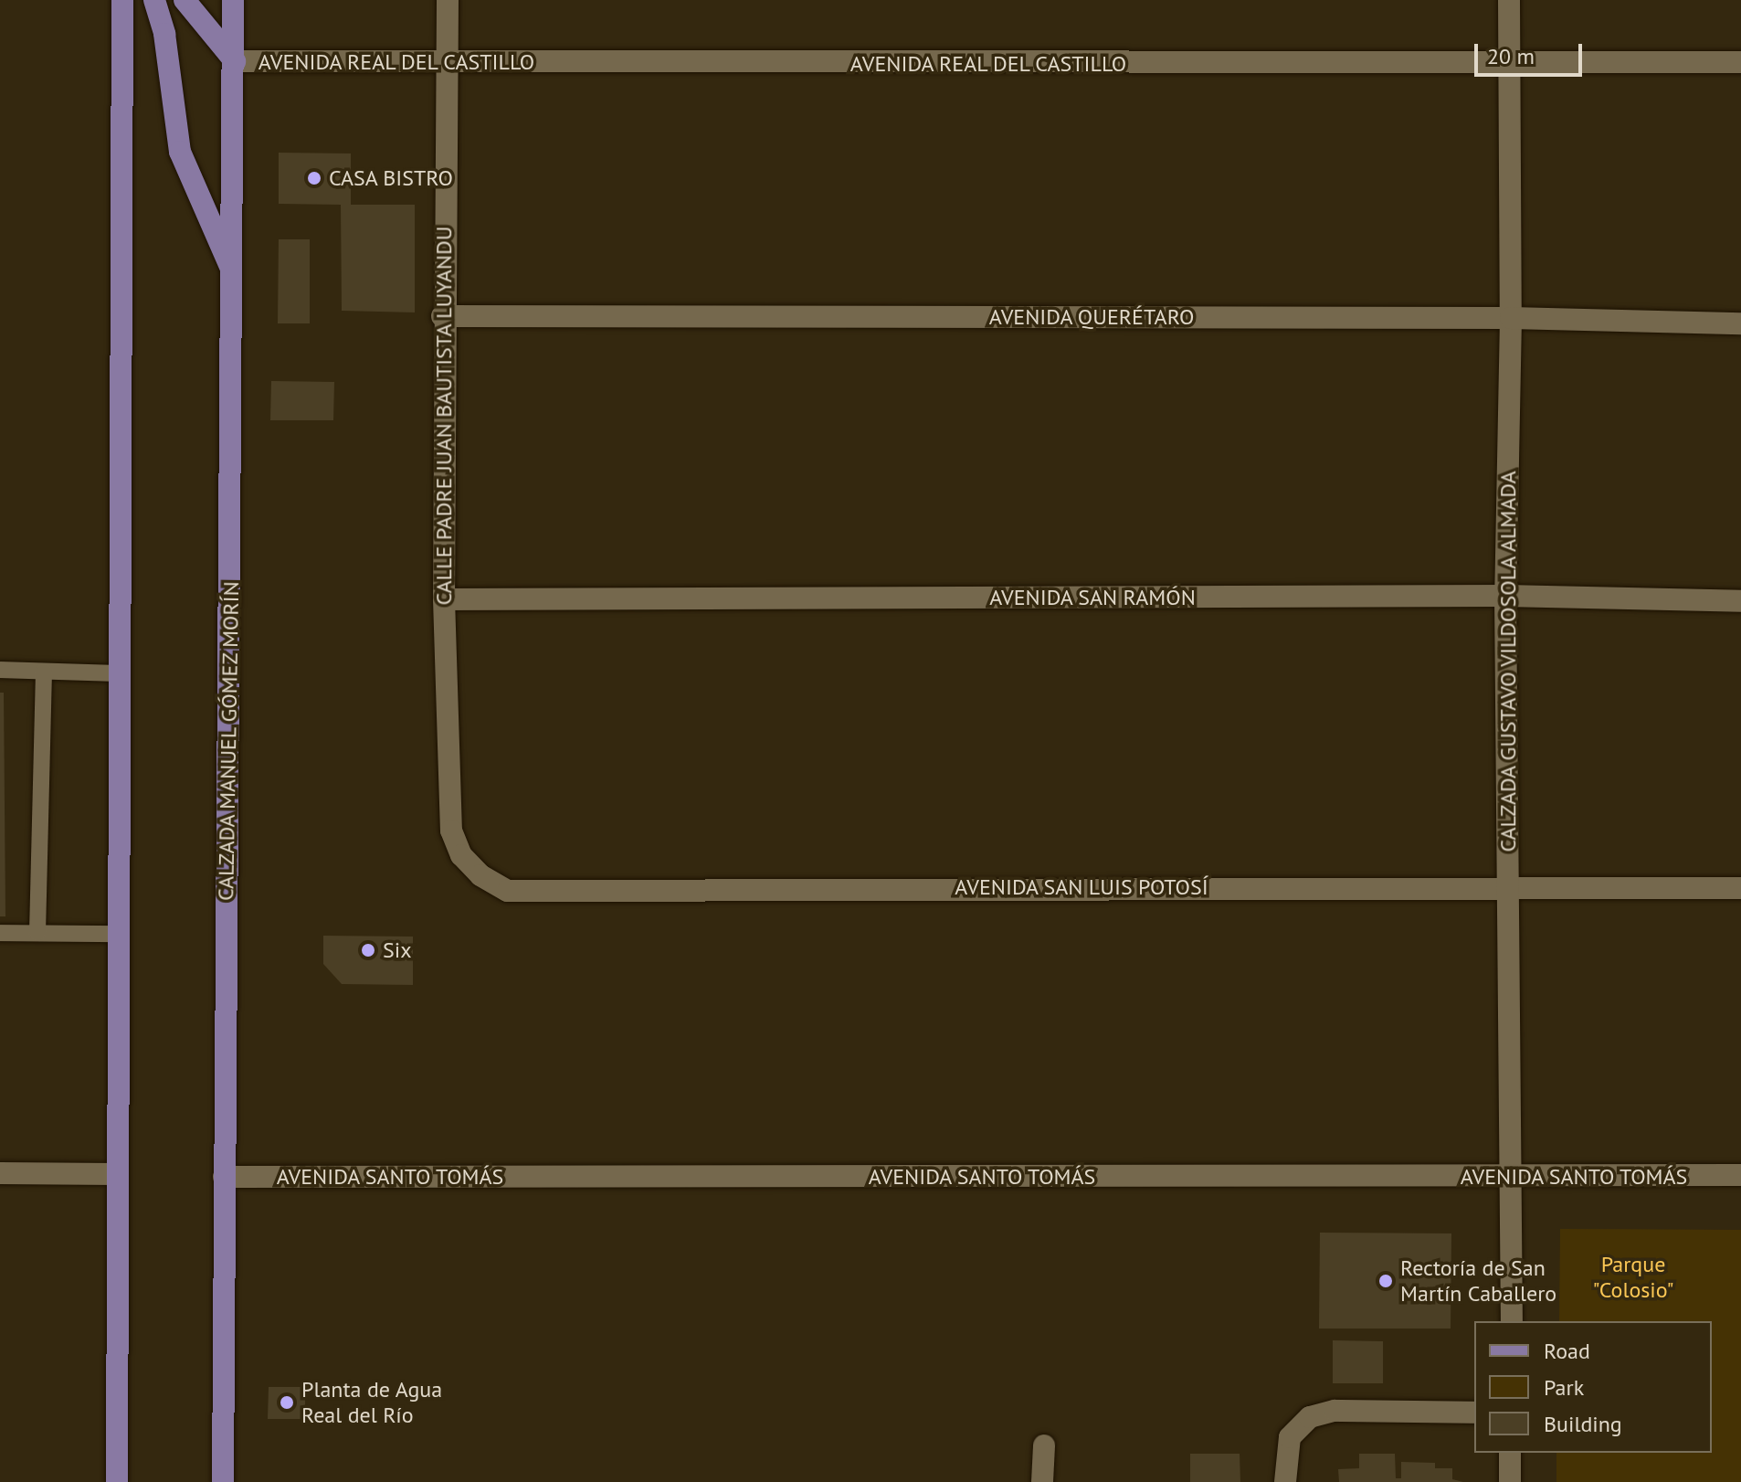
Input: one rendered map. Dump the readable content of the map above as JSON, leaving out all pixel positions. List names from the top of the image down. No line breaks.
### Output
{"streets":{"main road":["CALZADA MANUEL GÓMEZ MORÍN"],"street":["AVENIDA REAL DEL CASTILLO","AVENIDA QUERÉTARO","CALLE PADRE JUAN BAUTISTA LUYANDU","AVENIDA SAN RAMÓN","CALZADA GUSTAVO VILDOSOLA ALMADA","AVENIDA SAN LUIS POTOSÍ","AVENIDA SANTO TOMÁS"]},"crossings":[["AVENIDA REAL DEL CASTILLO","CALLE PADRE JUAN BAUTISTA LUYANDU"],["AVENIDA REAL DEL CASTILLO","CALZADA GUSTAVO VILDOSOLA ALMADA"],["AVENIDA REAL DEL CASTILLO","CALZADA MANUEL GÓMEZ MORÍN"],["AVENIDA QUERÉTARO","CALLE PADRE JUAN BAUTISTA LUYANDU"],["AVENIDA QUERÉTARO","CALZADA GUSTAVO VILDOSOLA ALMADA"],["CALLE PADRE JUAN BAUTISTA LUYANDU","AVENIDA SAN RAMÓN"],["CALLE PADRE JUAN BAUTISTA LUYANDU","AVENIDA SAN LUIS POTOSÍ"],["AVENIDA SAN RAMÓN","CALZADA GUSTAVO VILDOSOLA ALMADA"],["CALZADA GUSTAVO VILDOSOLA ALMADA","AVENIDA SAN LUIS POTOSÍ"],["CALZADA GUSTAVO VILDOSOLA ALMADA","AVENIDA SANTO TOMÁS"],["CALZADA MANUEL GÓMEZ MORÍN","AVENIDA SANTO TOMÁS"]],"parks":["Parque \"Colosio\""],"places":["CASA BISTRO","Six","Rectoría de San Martín Caballero","Planta de Agua Real del Río"],"legend":["Road","Park","Building"],"scale_bar":"20 m"}
